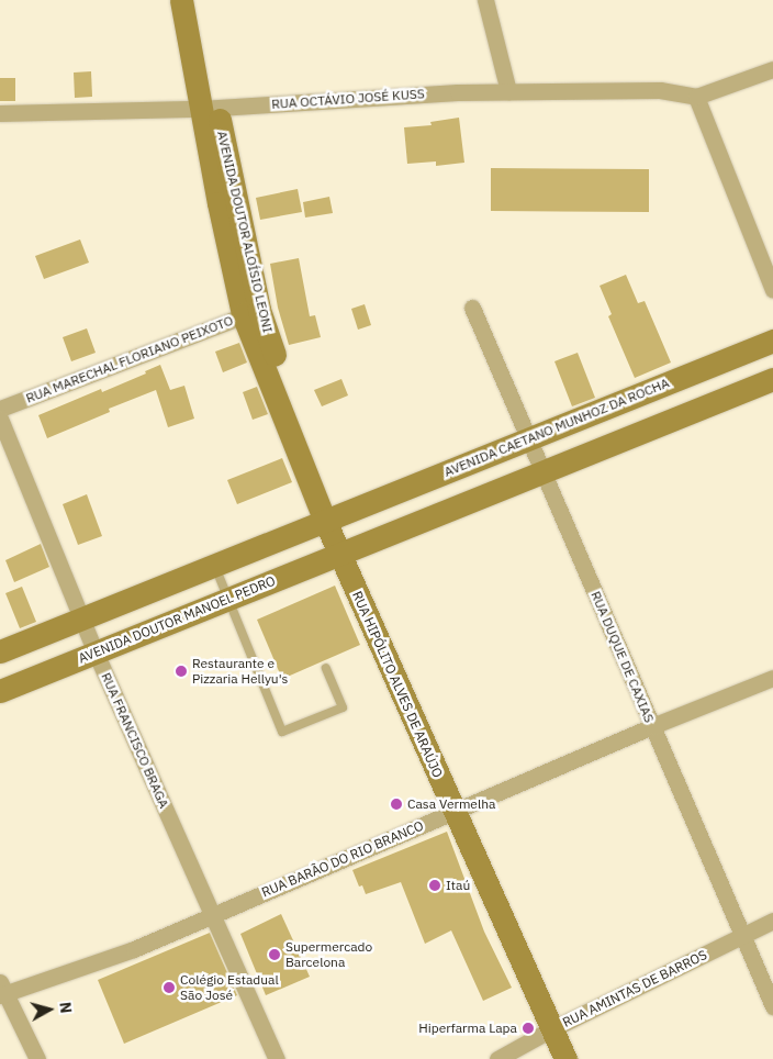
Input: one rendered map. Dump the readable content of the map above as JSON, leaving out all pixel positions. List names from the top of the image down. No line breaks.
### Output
{"streets":{"main road":["AVENIDA DOUTOR ALOÍSIO LEONI","AVENIDA CAETANO MUNHOZ DA ROCHA","AVENIDA DOUTOR MANOEL PEDRO","RUA HIPÓLITO ALVES DE ARAÚJO"],"street":["RUA OCTÁVIO JOSÉ KUSS","RUA MARECHAL FLORIANO PEIXOTO","RUA DUQUE DE CAXIAS","RUA FRANCISCO BRAGA","RUA BARÃO DO RIO BRANCO","RUA AMINTAS DE BARROS"]},"crossings":[["RUA OCTÁVIO JOSÉ KUSS","AVENIDA DOUTOR ALOÍSIO LEONI"],["AVENIDA DOUTOR ALOÍSIO LEONI","RUA MARECHAL FLORIANO PEIXOTO"],["AVENIDA DOUTOR ALOÍSIO LEONI","AVENIDA CAETANO MUNHOZ DA ROCHA"],["AVENIDA DOUTOR ALOÍSIO LEONI","AVENIDA DOUTOR MANOEL PEDRO"],["AVENIDA DOUTOR ALOÍSIO LEONI","RUA HIPÓLITO ALVES DE ARAÚJO"],["AVENIDA CAETANO MUNHOZ DA ROCHA","RUA DUQUE DE CAXIAS"],["AVENIDA DOUTOR MANOEL PEDRO","RUA HIPÓLITO ALVES DE ARAÚJO"],["AVENIDA DOUTOR MANOEL PEDRO","RUA FRANCISCO BRAGA"],["RUA DUQUE DE CAXIAS","RUA BARÃO DO RIO BRANCO"],["RUA DUQUE DE CAXIAS","RUA AMINTAS DE BARROS"],["RUA HIPÓLITO ALVES DE ARAÚJO","RUA BARÃO DO RIO BRANCO"],["RUA HIPÓLITO ALVES DE ARAÚJO","RUA AMINTAS DE BARROS"],["RUA FRANCISCO BRAGA","RUA BARÃO DO RIO BRANCO"]],"places":["Restaurante e Pizzaria Hellyu's","Casa Vermelha","Itaú","Supermercado Barcelona","Colégio Estadual São José","Hiperfarma Lapa"],"north":"right"}
